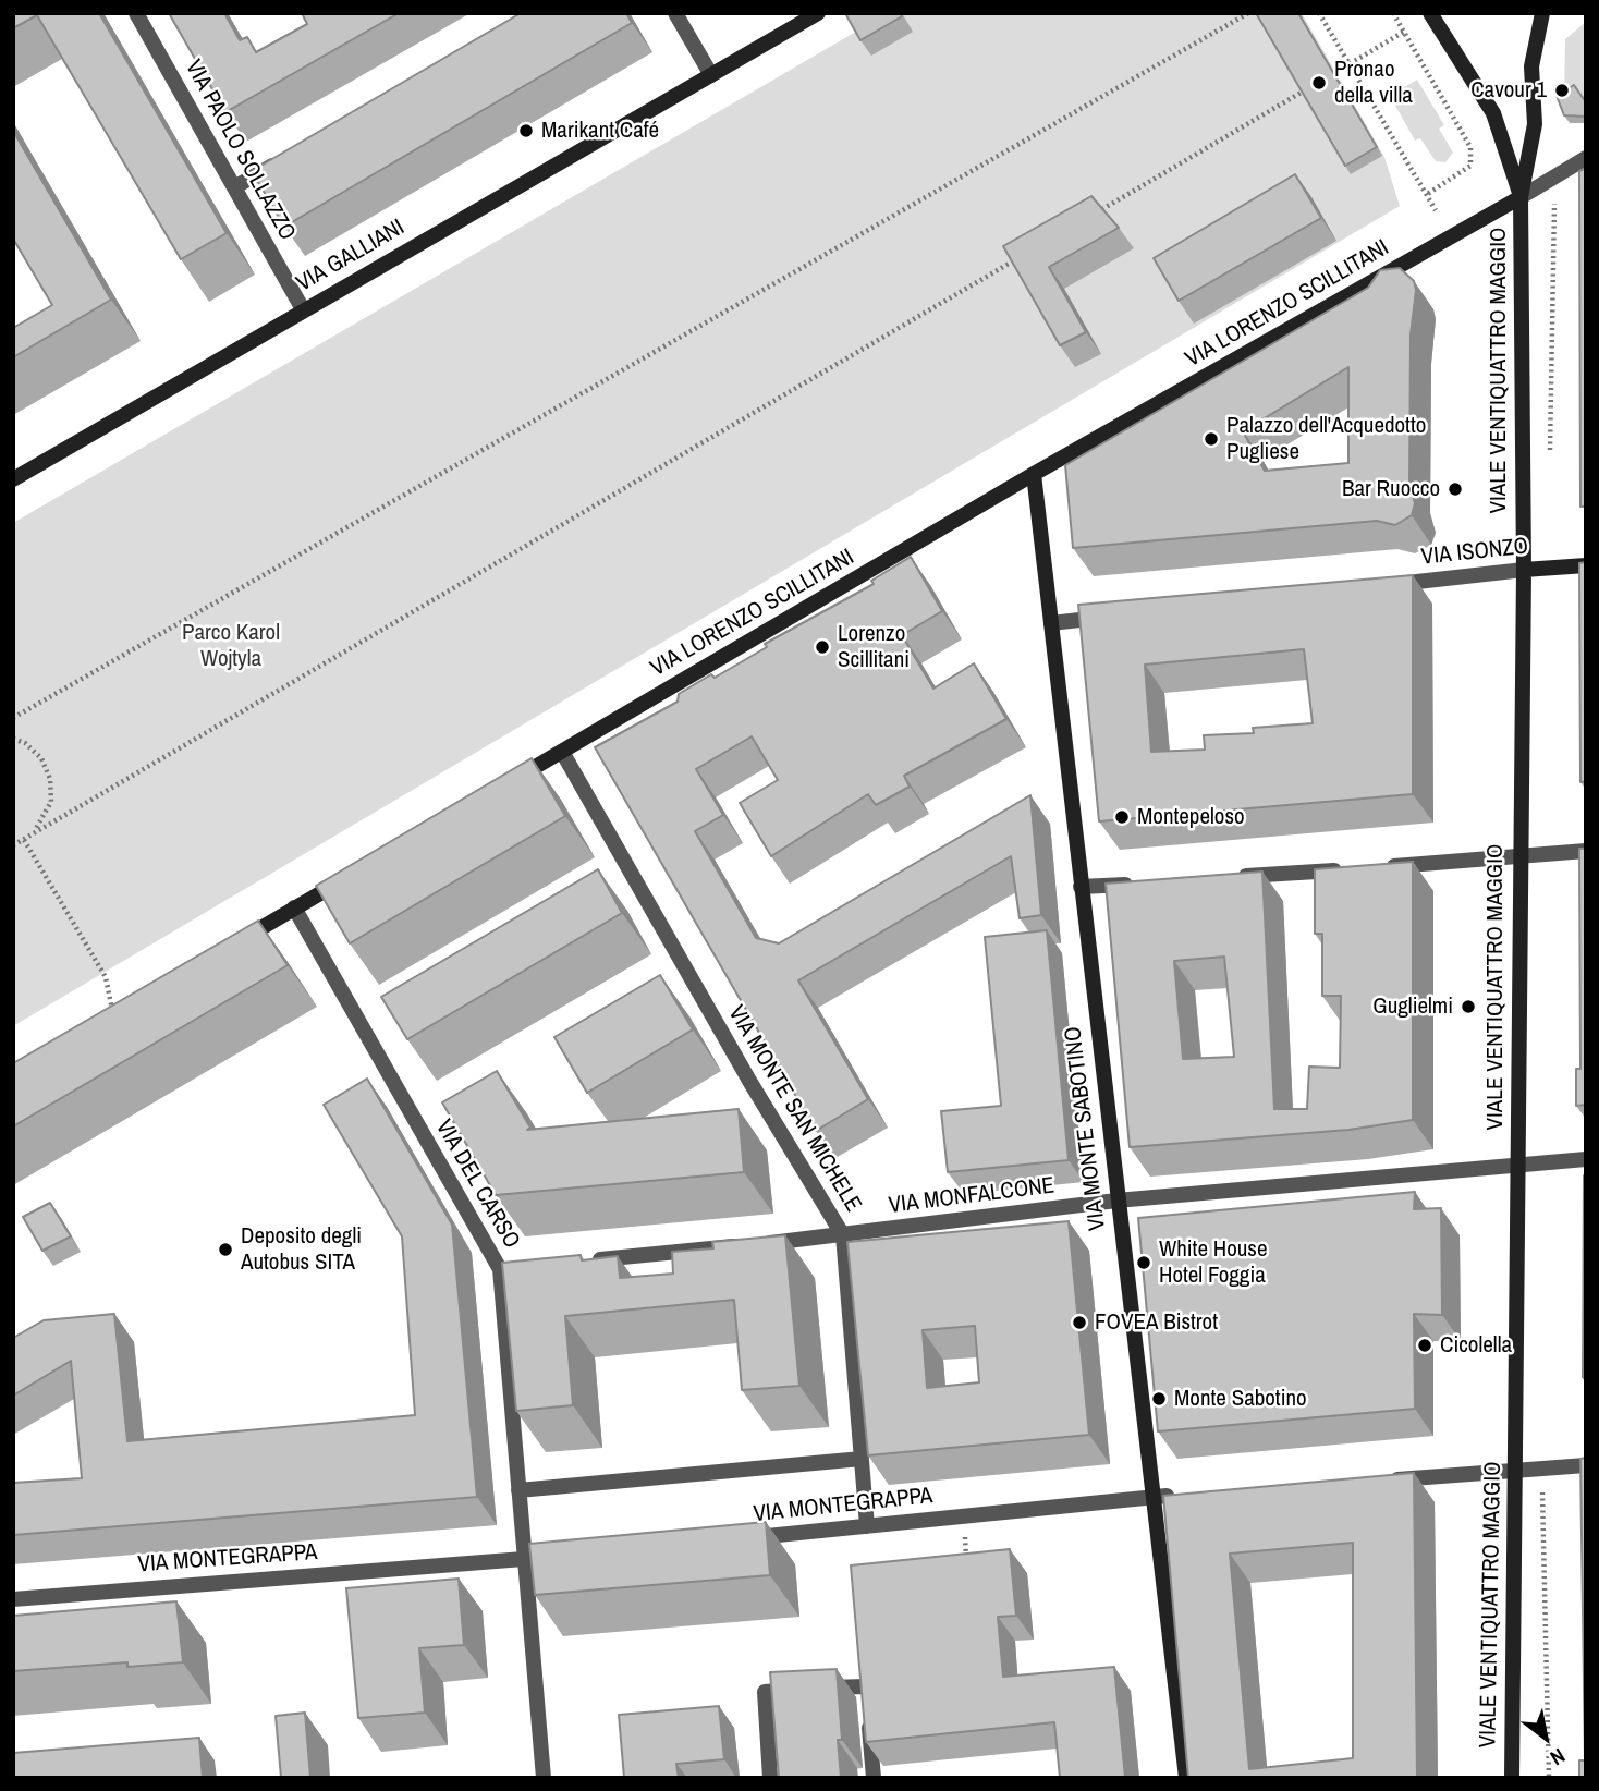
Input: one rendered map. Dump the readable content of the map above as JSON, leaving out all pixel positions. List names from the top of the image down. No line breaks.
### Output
{"streets":{"street":["VIA PAOLO SOLLAZZO","VIA GALLIANI","VIA LORENZO SCILLITANI","VIALE VENTIQUATTRO MAGGIO","VIA ISONZO","VIA MONTE SAN MICHELE","VIA MONTE SABOTINO","VIA DEL CARSO","VIA MONFALCONE","VIA MONTEGRAPPA"]},"crossings":[["VIA PAOLO SOLLAZZO","VIA GALLIANI"],["VIA LORENZO SCILLITANI","VIALE VENTIQUATTRO MAGGIO"],["VIA LORENZO SCILLITANI","VIA MONTE SAN MICHELE"],["VIA LORENZO SCILLITANI","VIA MONTE SABOTINO"],["VIALE VENTIQUATTRO MAGGIO","VIA ISONZO"],["VIALE VENTIQUATTRO MAGGIO","VIA MONFALCONE"],["VIA MONTE SAN MICHELE","VIA MONFALCONE"],["VIA MONTE SAN MICHELE","VIA MONTEGRAPPA"],["VIA MONTE SABOTINO","VIA MONFALCONE"],["VIA MONTE SABOTINO","VIA MONTEGRAPPA"],["VIA DEL CARSO","VIA MONTEGRAPPA"]],"parks":["Parco Karol Wojtyla"],"places":["Pronao della villa","Cavour 1","Marikant Café","Palazzo dell'Acquedotto Pugliese","Bar Ruocco","Lorenzo Scillitani","Montepeloso","Guglielmi","Deposito degli Autobus SITA","White House Hotel Foggia","FOVEA Bistrot","Cicolella","Monte Sabotino"],"north":"bottom right"}
